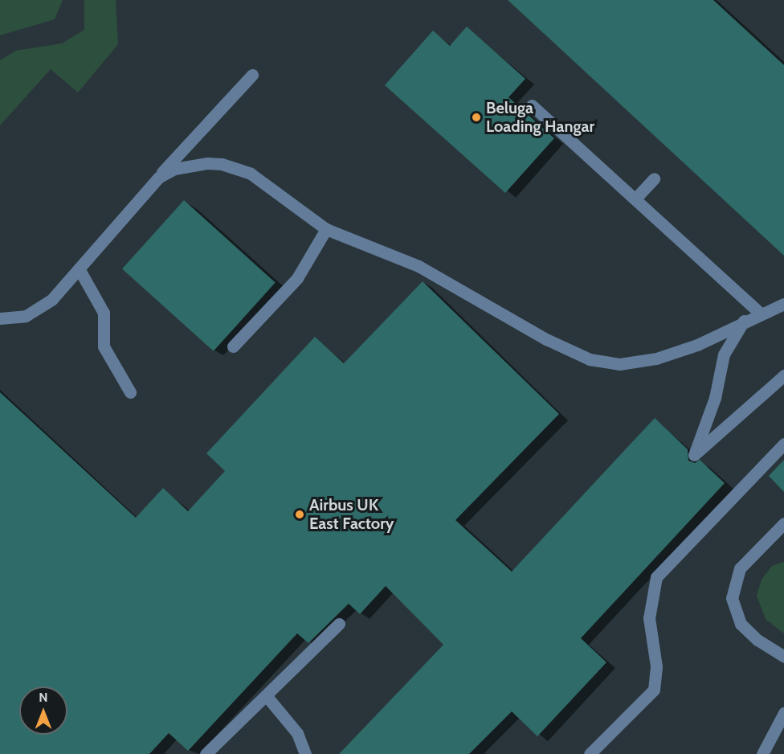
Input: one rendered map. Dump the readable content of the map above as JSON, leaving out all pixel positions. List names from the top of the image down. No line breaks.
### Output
{"places":["Beluga Loading Hangar","Airbus UK East Factory"],"north":"top"}
